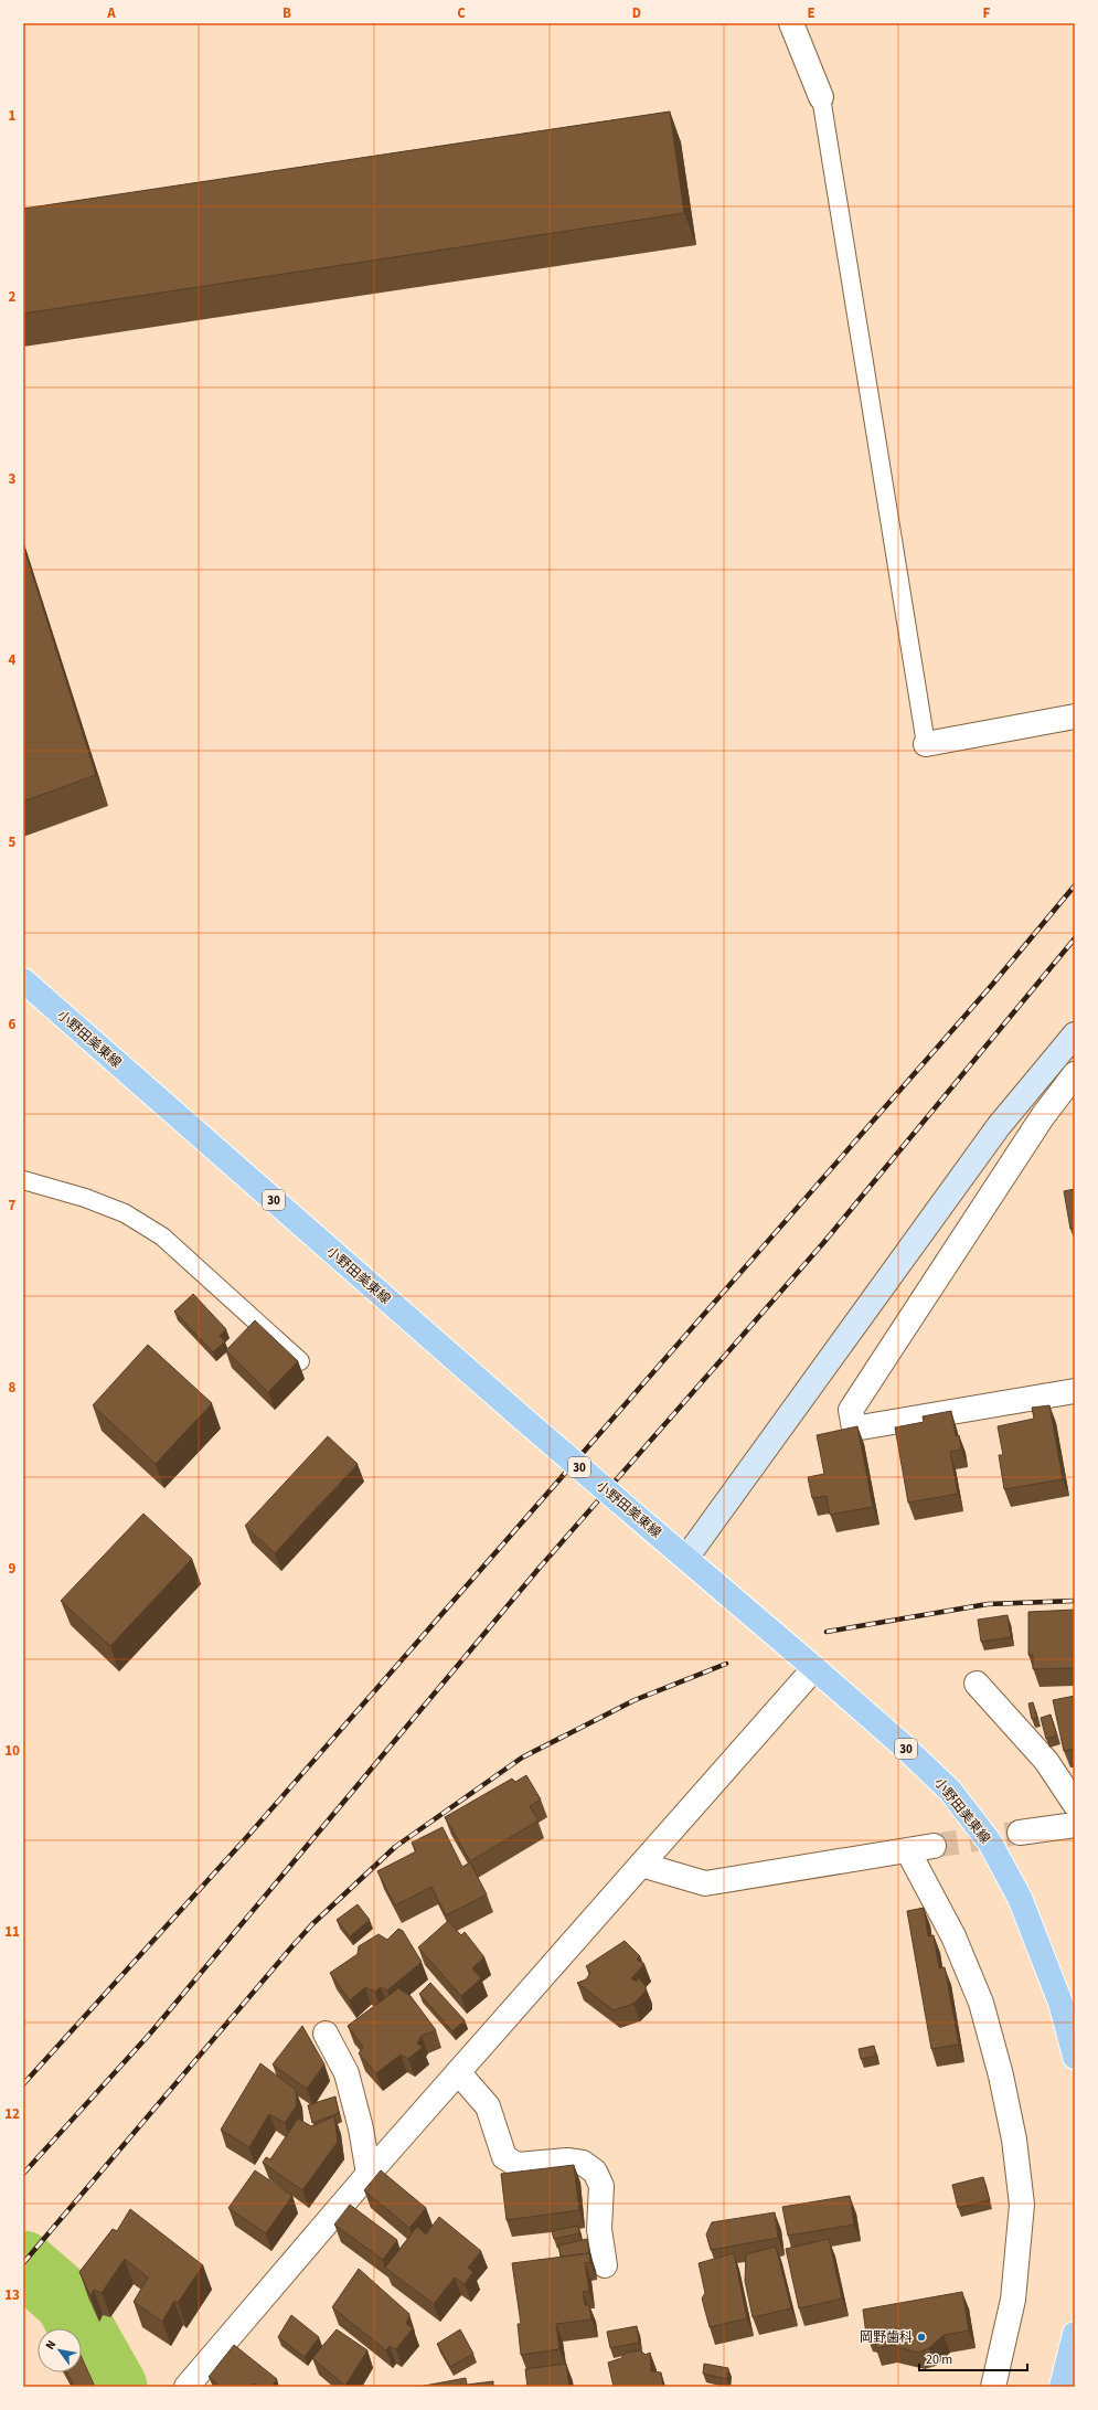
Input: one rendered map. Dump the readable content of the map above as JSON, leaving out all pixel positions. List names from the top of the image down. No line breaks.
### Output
{"streets":{"main road":["小野田美東線","30"]},"places":["岡野歯科"],"scale_bar":"20 m","north":"top left","grid":{"columns":["A","B","C","D","E","F"],"rows":["1","2","3","4","5","6","7","8","9","10","11","12","13"]}}
